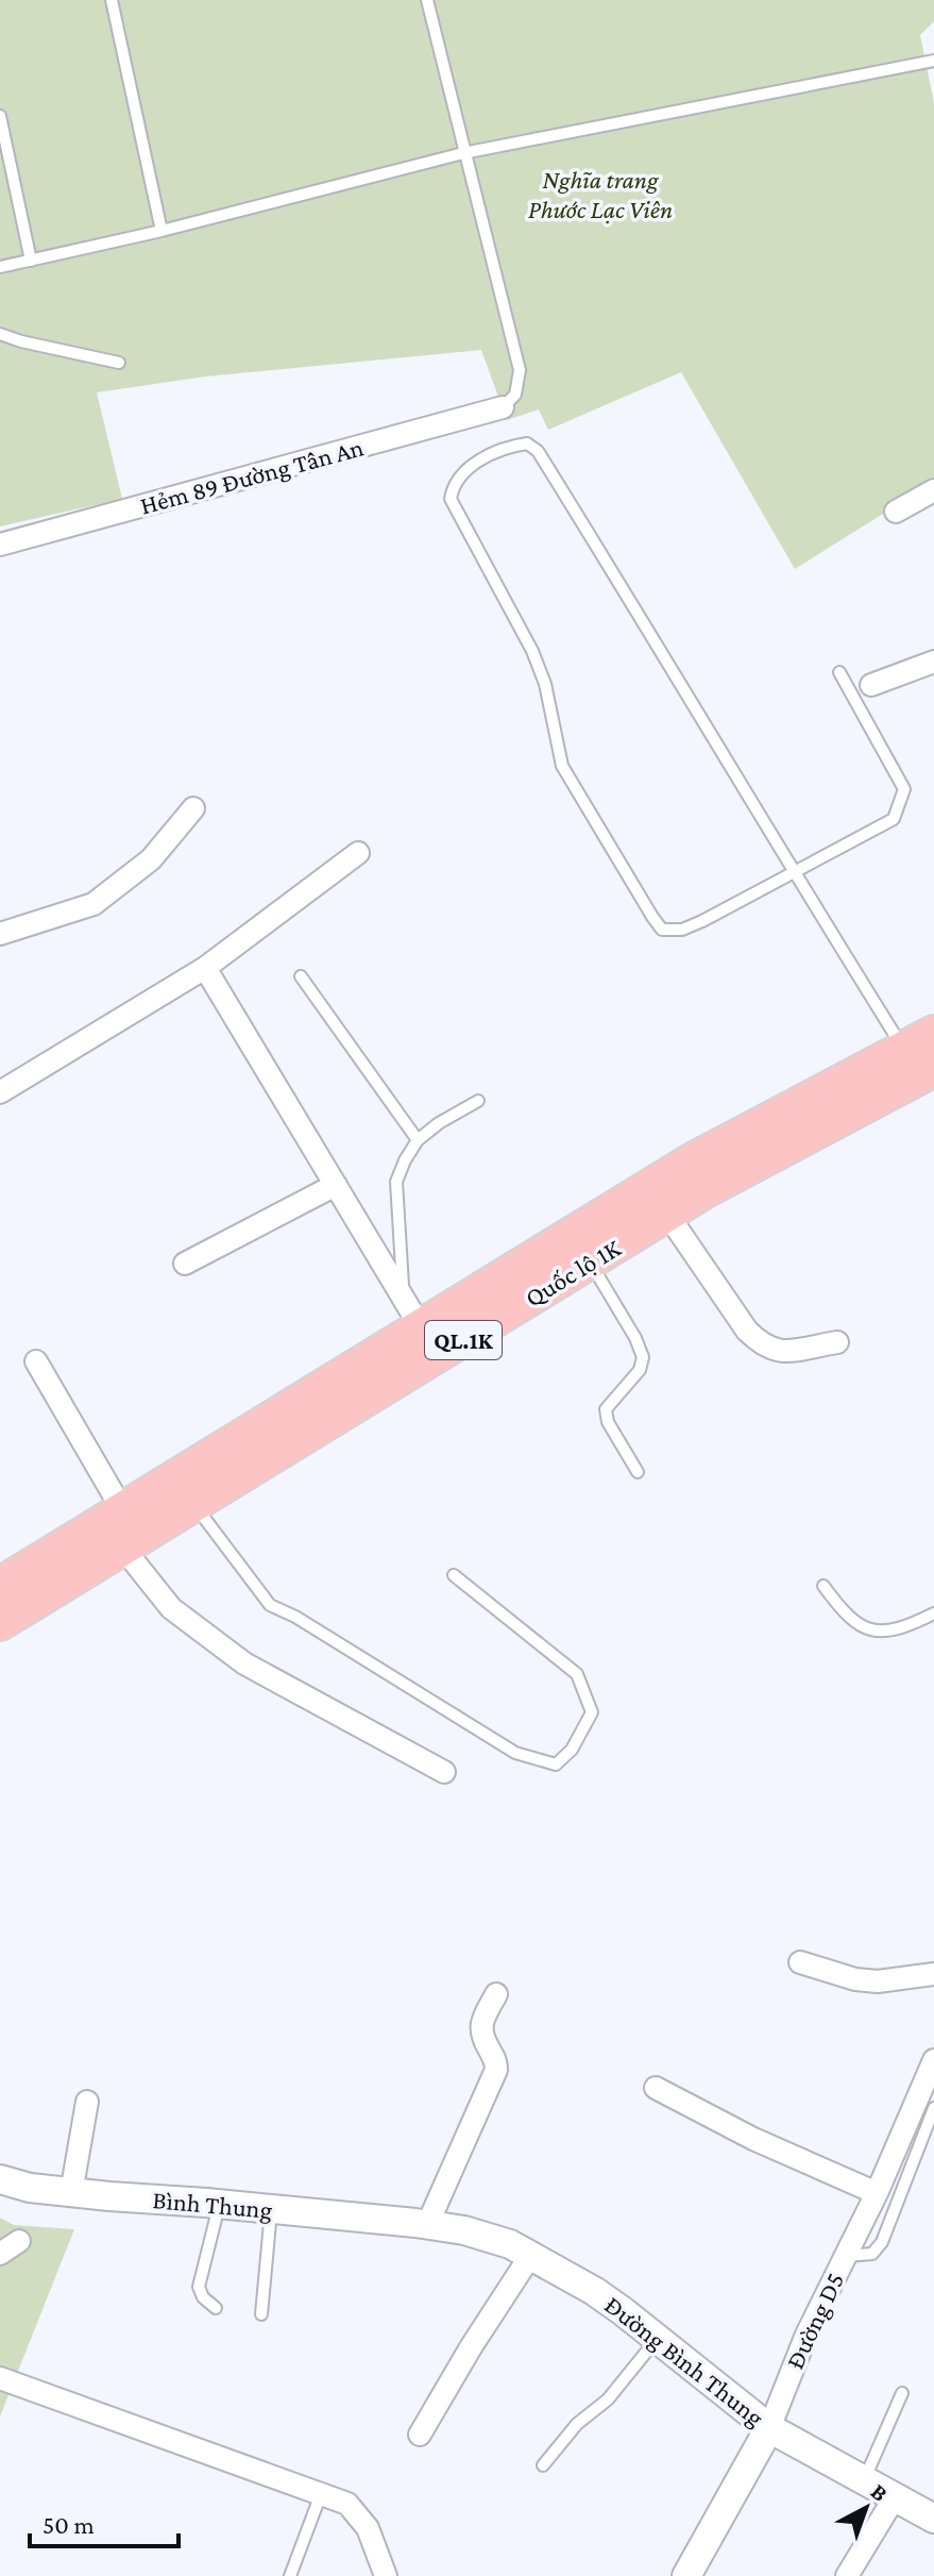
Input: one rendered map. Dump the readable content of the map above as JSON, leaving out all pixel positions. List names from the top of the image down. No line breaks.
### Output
{"streets":{"main road":["Quốc lộ 1K","QL.1K"],"street":["Hẻm 89 Đường Tân An","Bình Thung","Đường D5","Đường Bình Thung"]},"crossings":[["Bình Thung","Đường Bình Thung"],["Đường D5","Đường Bình Thung"]],"parks":["Nghĩa trang Phước Lạc Viên"],"scale_bar":"50 m","north":"top right"}
